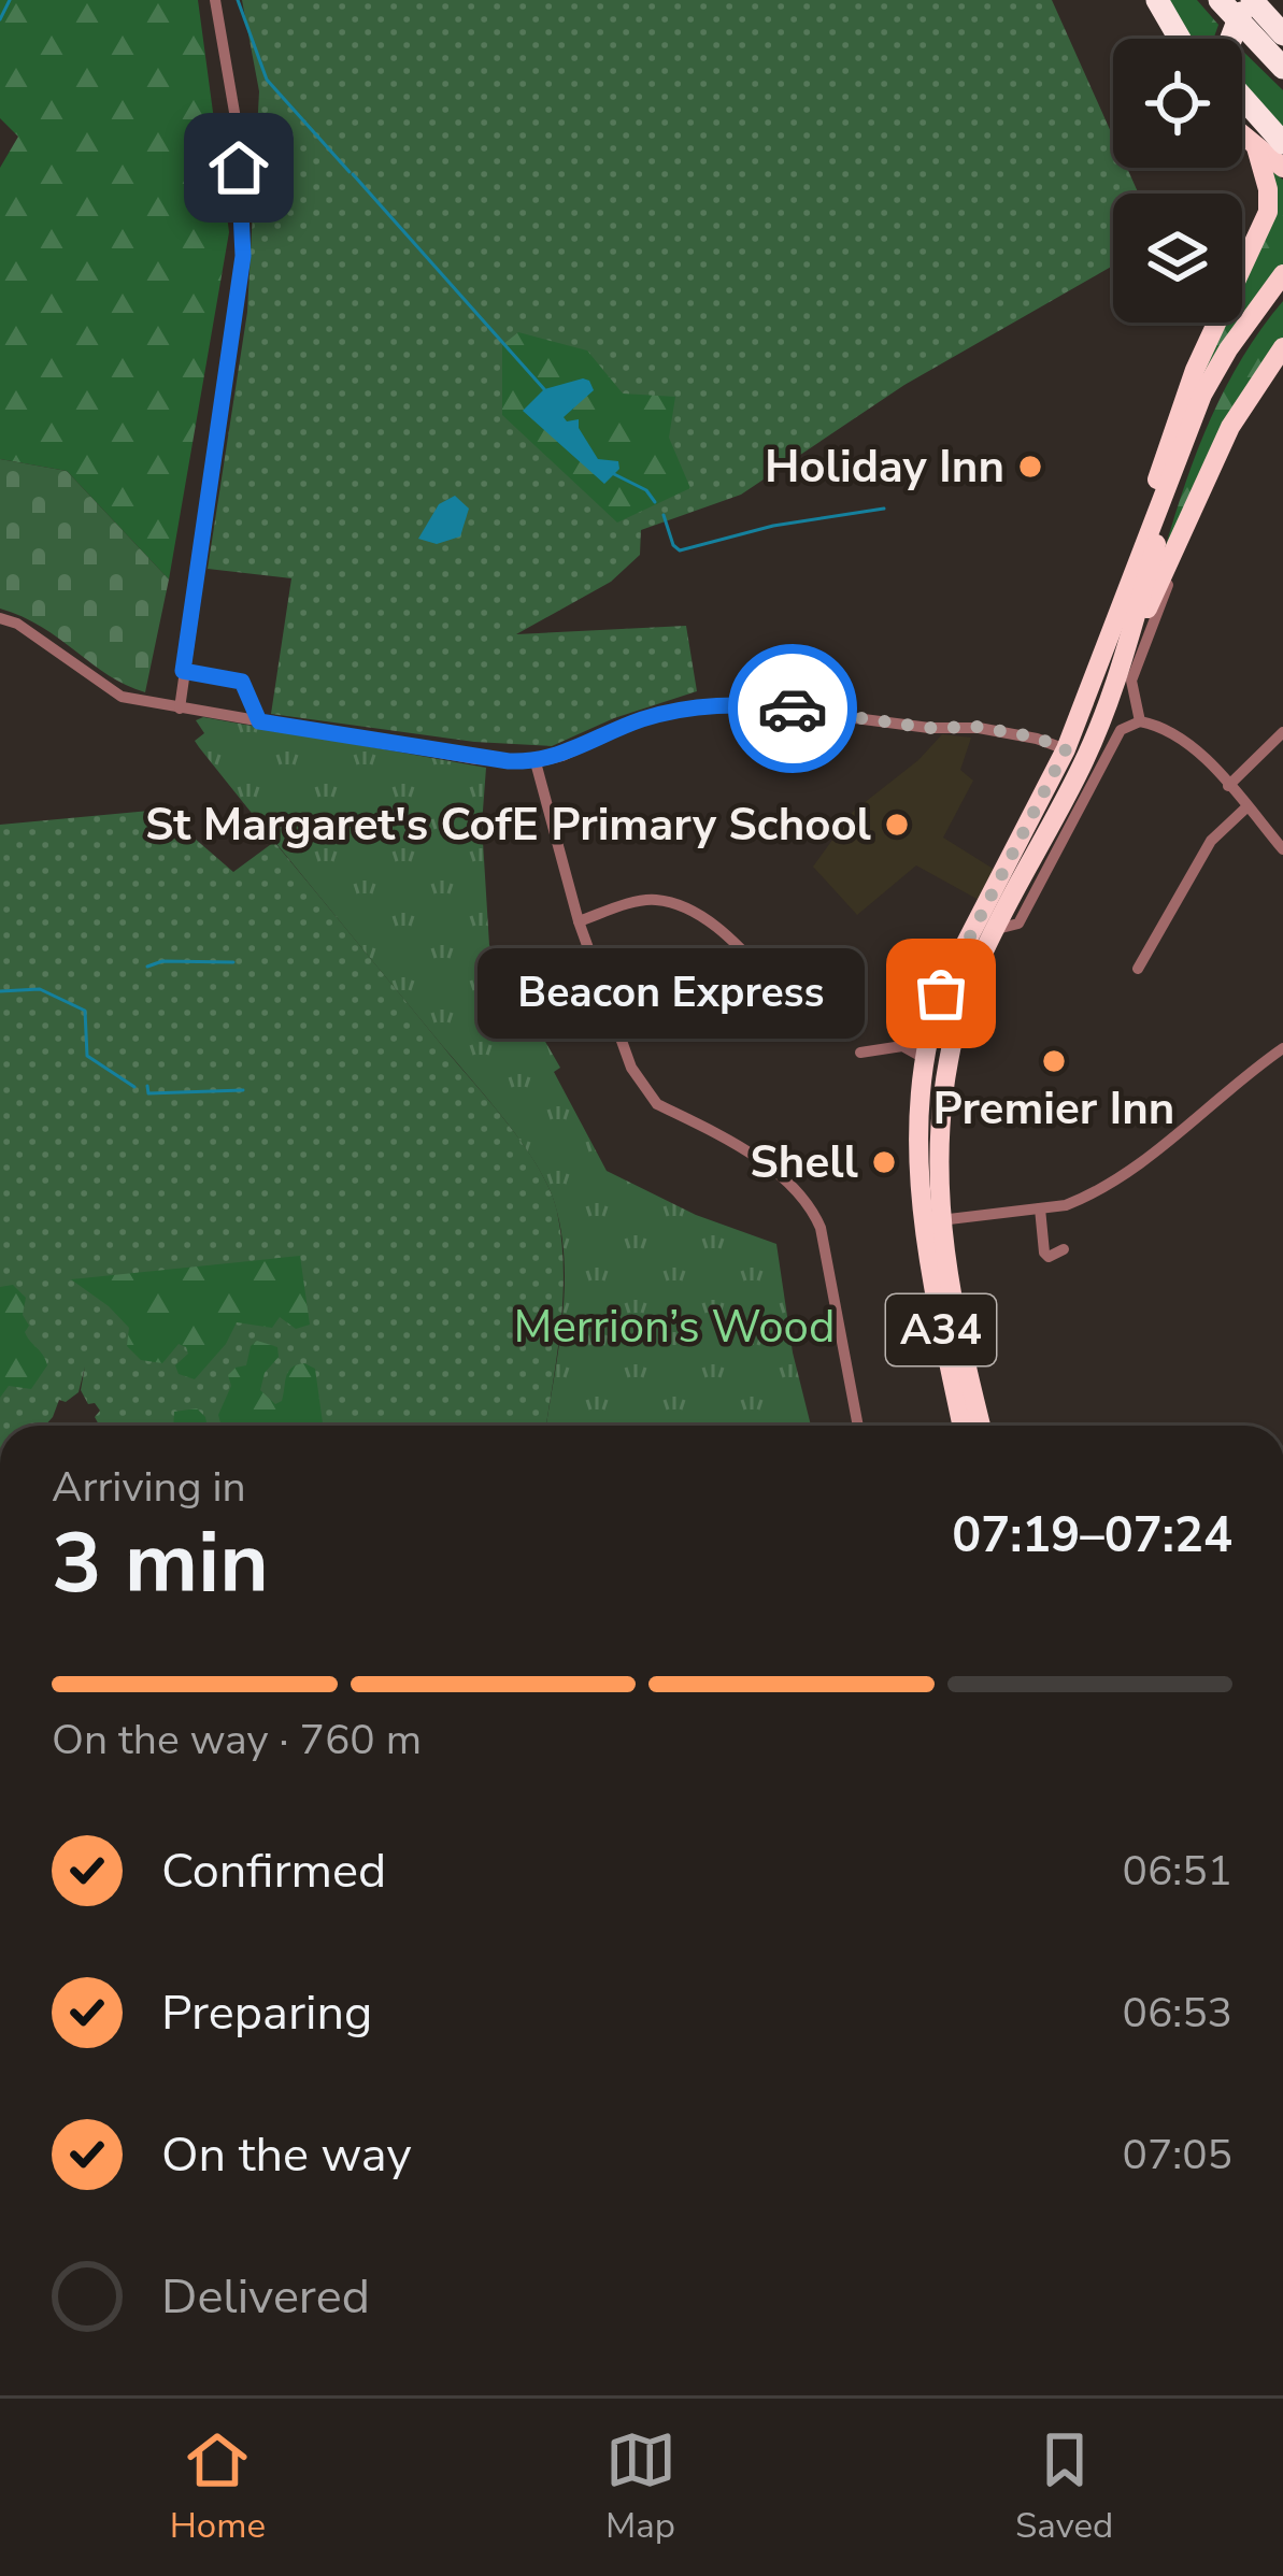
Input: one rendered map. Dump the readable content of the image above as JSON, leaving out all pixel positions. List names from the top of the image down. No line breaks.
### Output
{"streets":{"highway":["A34"]},"parks":["Merrion’s Wood"],"places":["Holiday Inn","St Margaret's CofE Primary School","Beacon Express","Premier Inn","Shell"],"page":{"bubble":"Beacon Express","heading":["3 min","Arriving in","07:19–07:24"],"bar":"On the way · 760 m","list":[["Confirmed","06:51"],["Preparing","06:53"],["On the way","07:05"],"Delivered"],"tabs":["Home","Map","Saved"]}}
